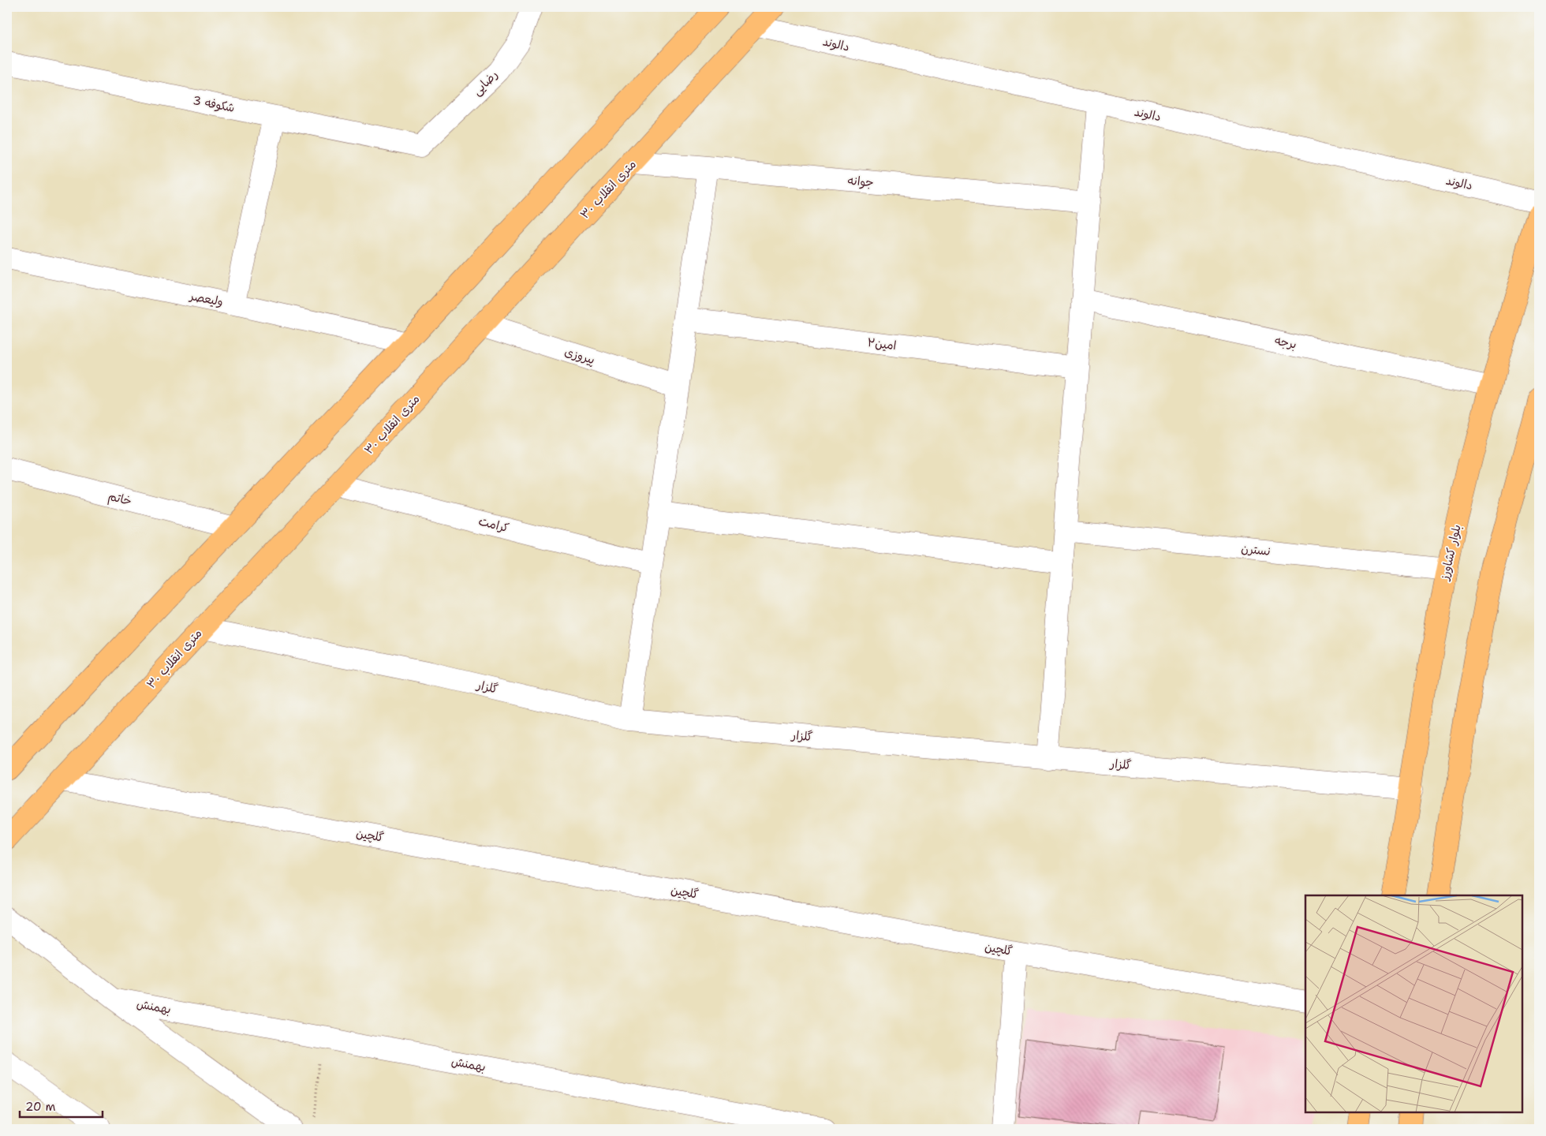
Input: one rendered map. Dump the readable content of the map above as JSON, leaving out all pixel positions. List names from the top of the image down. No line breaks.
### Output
{"streets":{"main road":["۳۰ متری انقلاب","بلوار کشاورز"],"street":["دالوند","رضایی","شکوفه 3","جوانه","ولیعصر","برجه","امین۲","پیروزی","خاتم","کرامت","نسترن","گلزار","گلچین","بهمنش"]},"crossings":[["دالوند","۳۰ متری انقلاب"],["رضایی","شکوفه 3"],["جوانه","۳۰ متری انقلاب"],["۳۰ متری انقلاب","پیروزی"],["۳۰ متری انقلاب","کرامت"],["۳۰ متری انقلاب","گلزار"],["۳۰ متری انقلاب","گلچین"],["برجه","بلوار کشاورز"],["نسترن","بلوار کشاورز"],["بلوار کشاورز","گلزار"]],"scale_bar":"20 m"}
